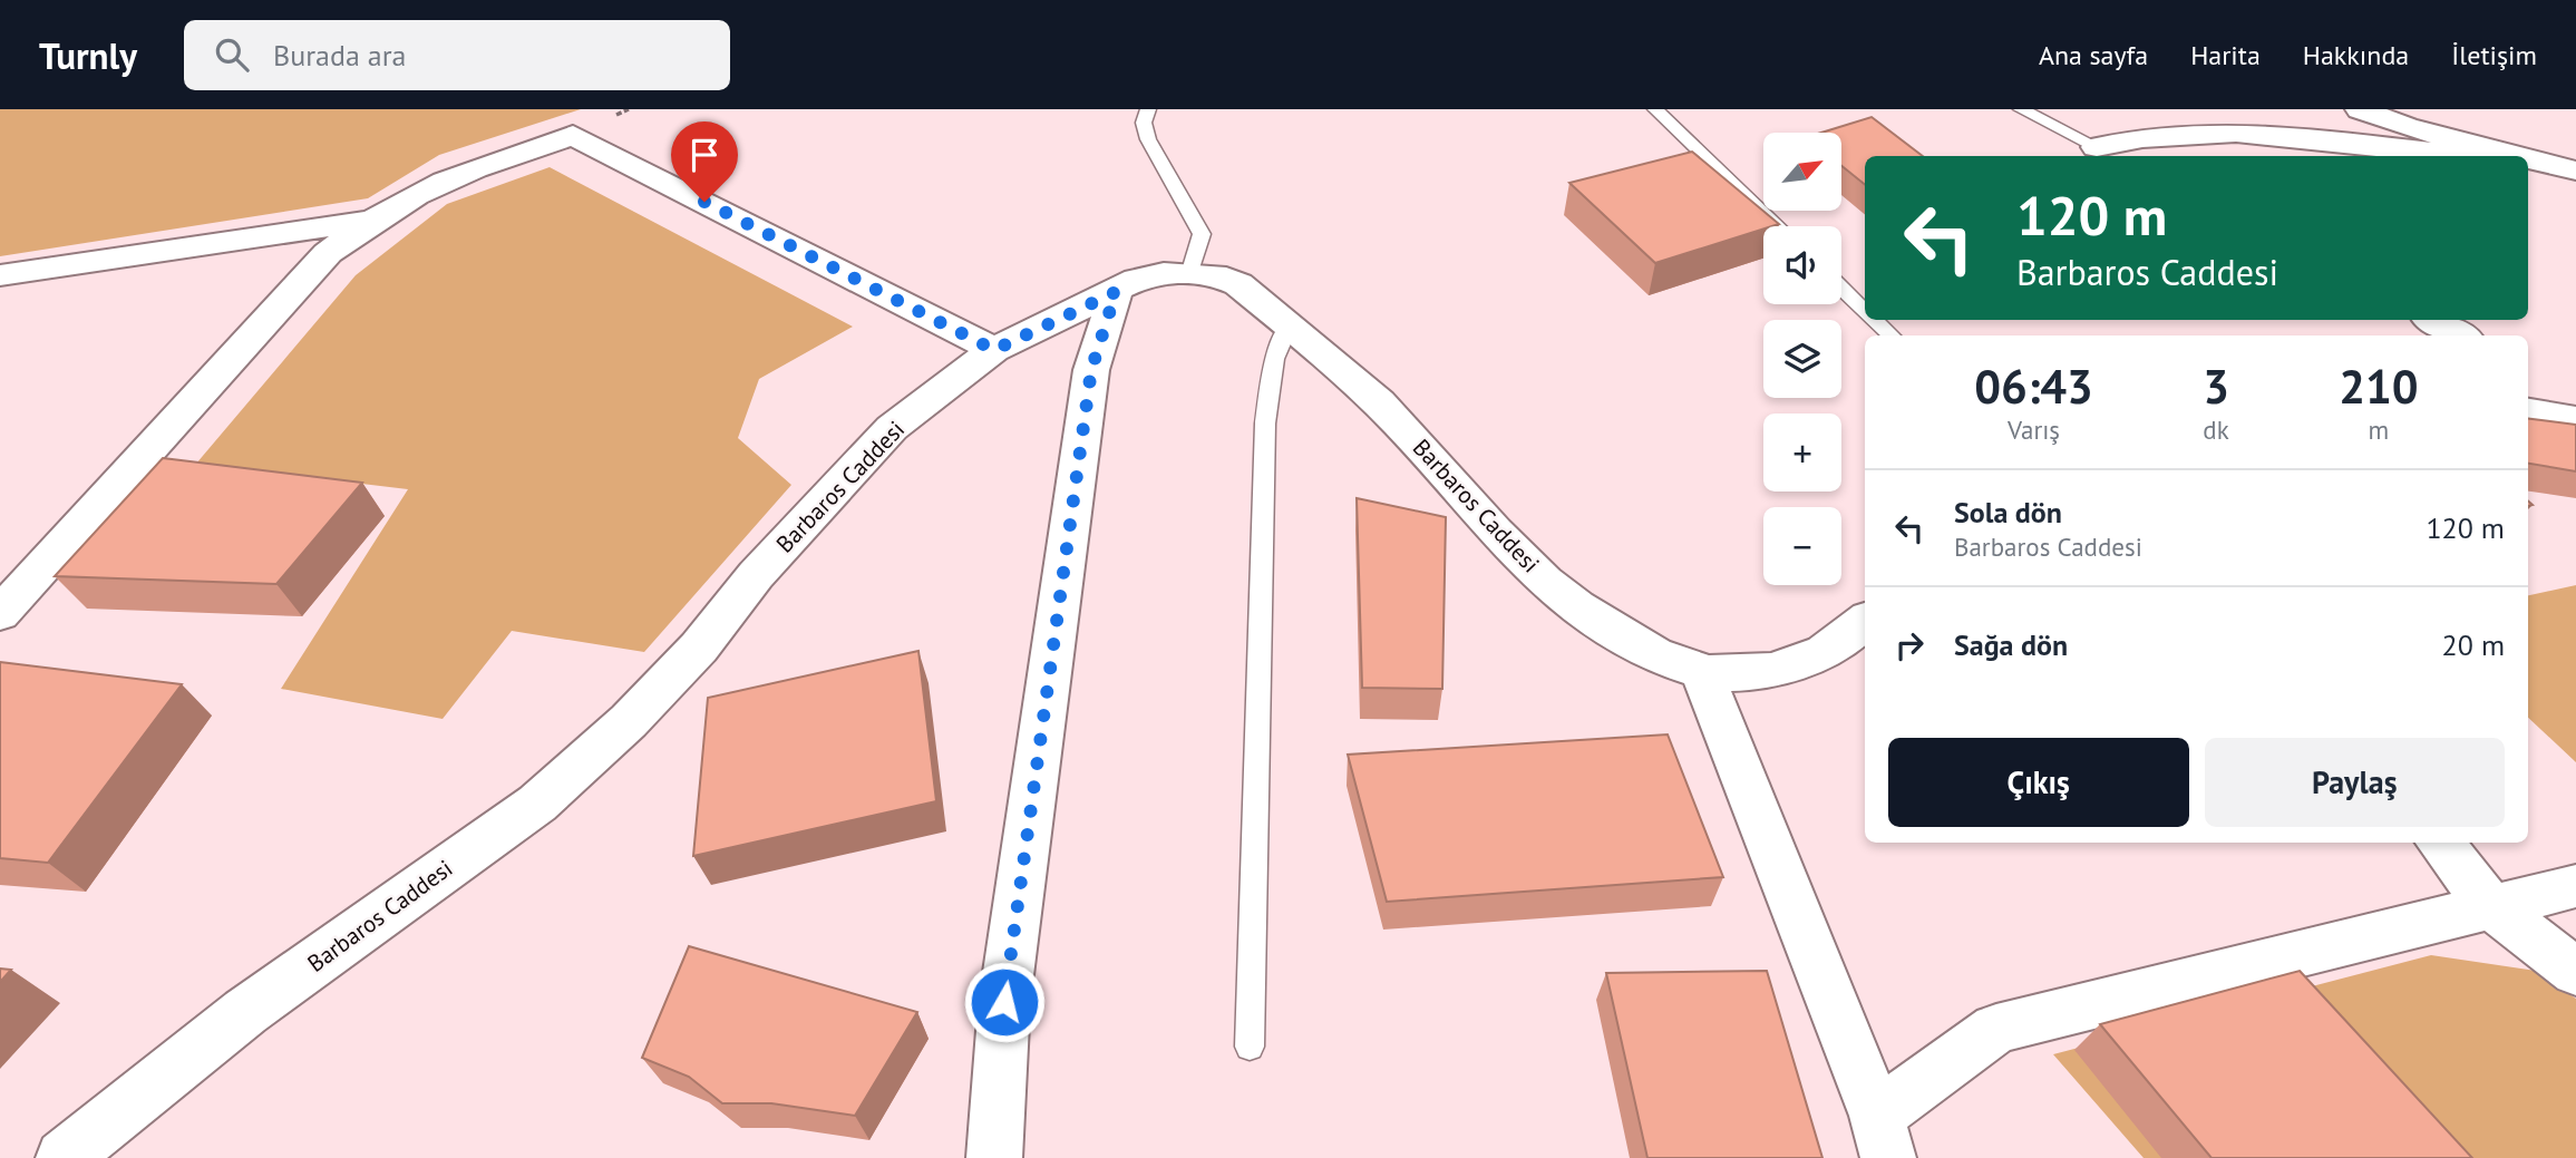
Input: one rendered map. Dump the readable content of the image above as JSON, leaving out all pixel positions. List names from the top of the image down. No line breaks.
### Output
{"streets":{"street":["Barbaros Caddesi"]},"north":"top right","page":{"header":"Turnly","search":"Burada ara","nav":["Ana sayfa","Harita","Hakkında","İletişim"],"map_buttons":["+","−"],"turn":["120 m","Barbaros Caddesi"],"eta":["06:43","Varış","3","dk","210","m"],"list":[{"name":"Sola dön","note":"Barbaros Caddesi","value":"120 m"},{"name":"Sağa dön","value":"20 m"}],"buttons":["Çıkış","Paylaş"]}}
